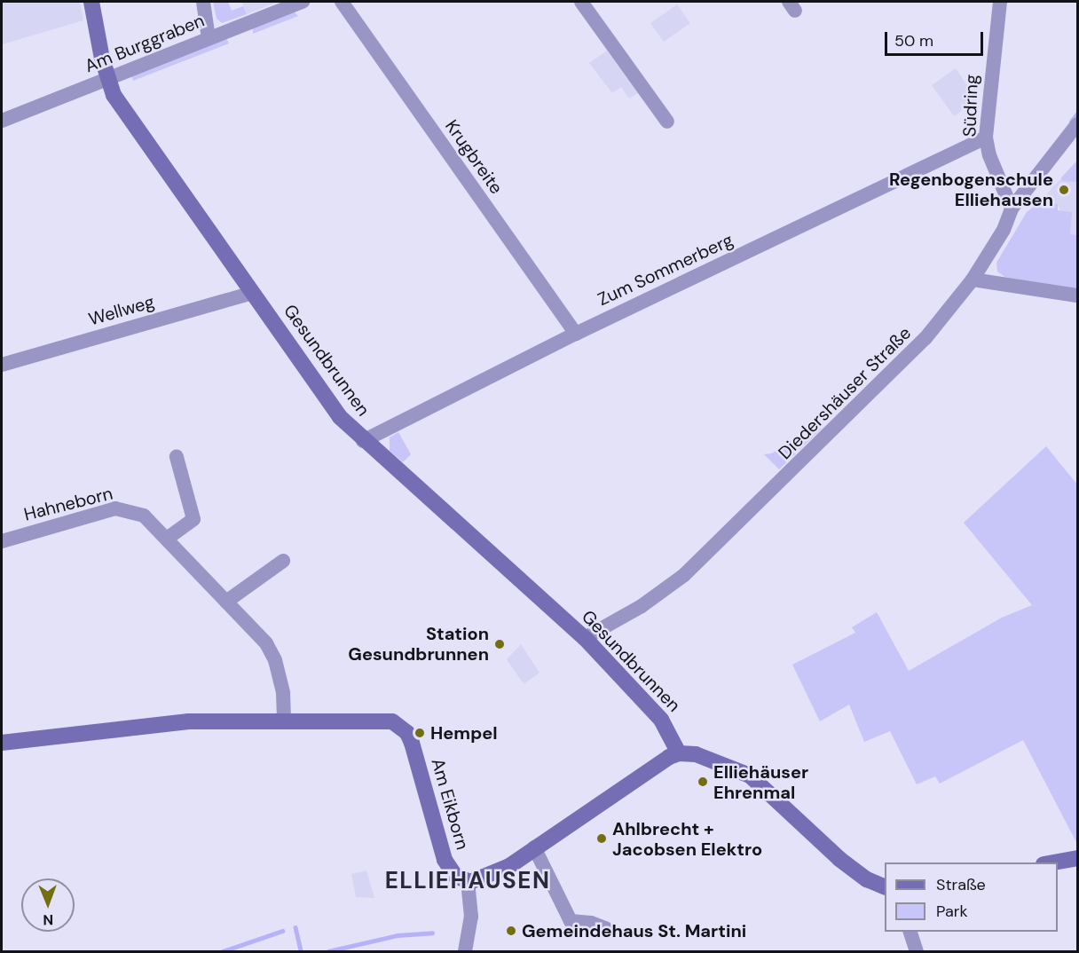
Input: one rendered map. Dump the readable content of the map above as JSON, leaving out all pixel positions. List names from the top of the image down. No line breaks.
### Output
{"streets":{"street":["Am Burggraben","Südring","Krugbreite","Zum Sommerberg","Wellweg","Gesundbrunnen","Diedershäuser Straße","Hahneborn","Am Eikborn"]},"crossings":[["Am Burggraben","Gesundbrunnen"],["Südring","Zum Sommerberg"],["Südring","Diedershäuser Straße"],["Krugbreite","Zum Sommerberg"],["Zum Sommerberg","Gesundbrunnen"],["Wellweg","Gesundbrunnen"],["Gesundbrunnen","Diedershäuser Straße"],["Hahneborn","Am Eikborn"]],"districts":["ELLIEHAUSEN"],"places":["Regenbogenschule Elliehausen","Station Gesundbrunnen","Hempel","Elliehäuser Ehrenmal","Ahlbrecht + Jacobsen Elektro","Gemeindehaus St. Martini"],"legend":["Straße","Park"],"scale_bar":"50 m","north":"bottom"}
